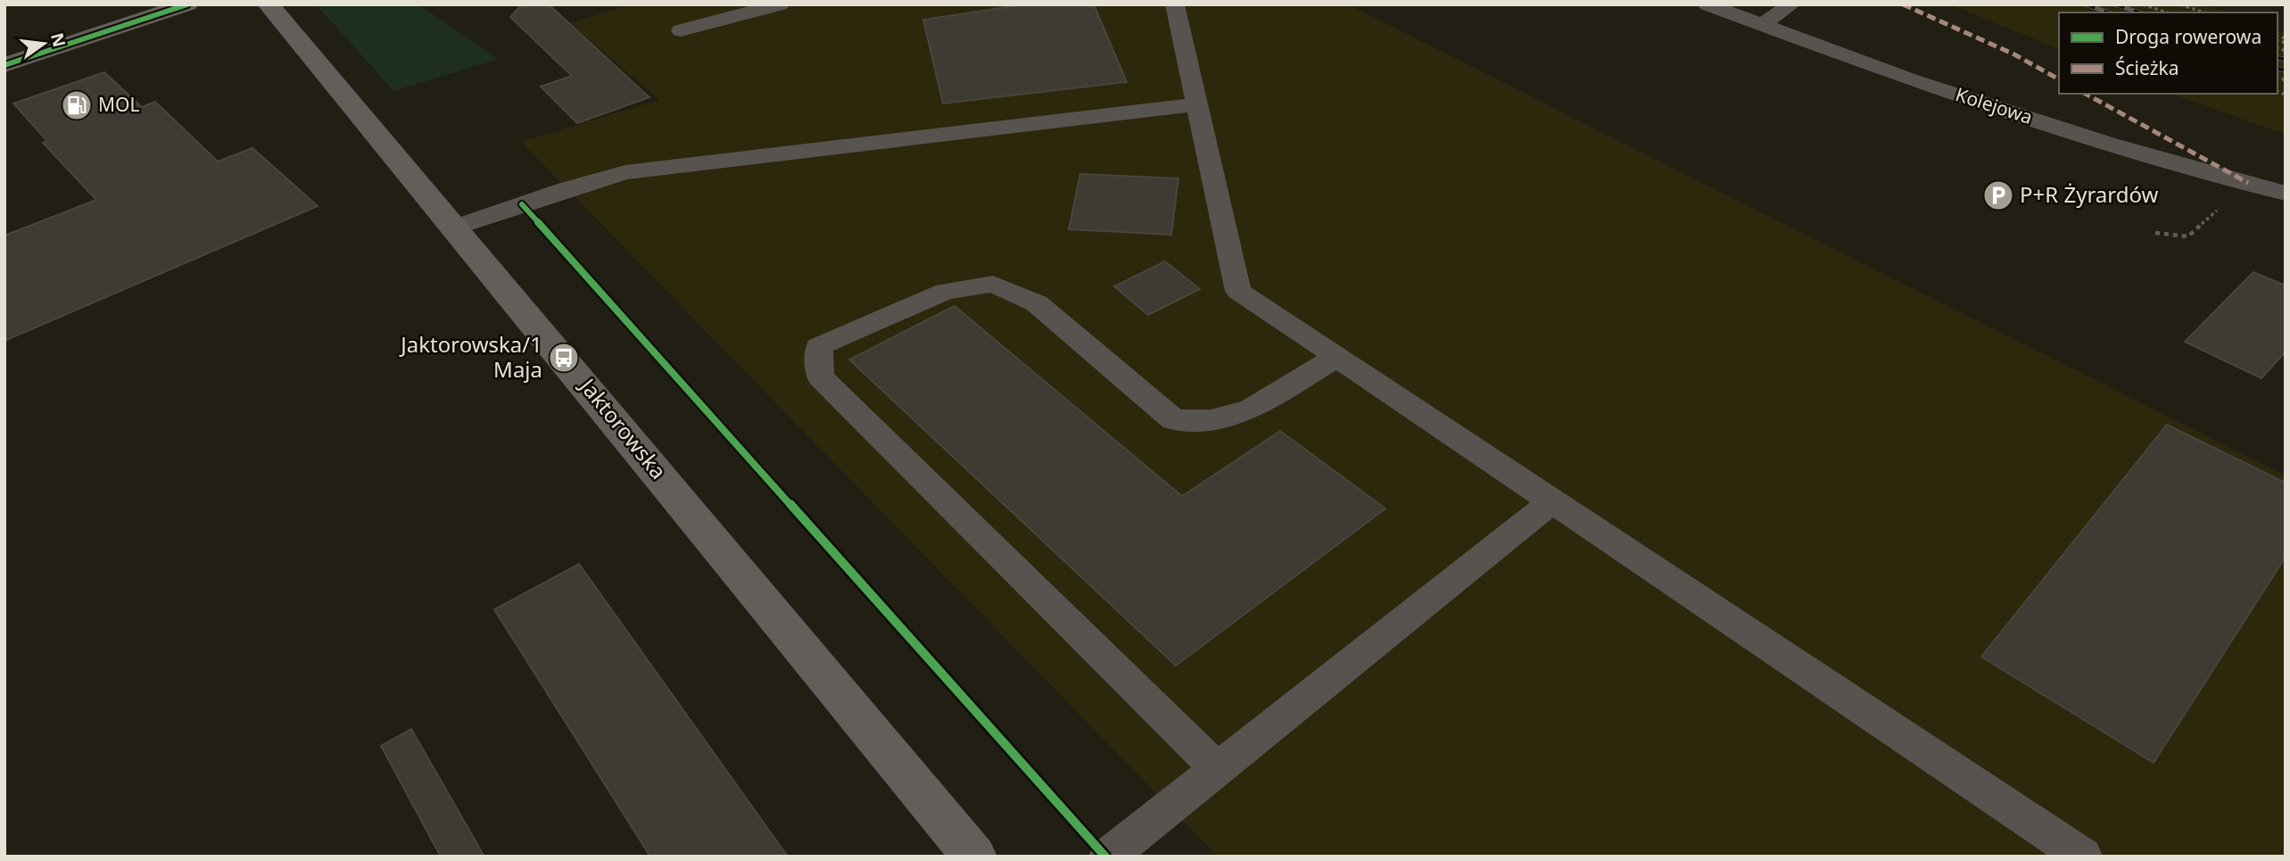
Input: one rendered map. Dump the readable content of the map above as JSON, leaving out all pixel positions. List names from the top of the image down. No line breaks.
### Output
{"streets":{"main road":["Jaktorowska"],"lane":["Kolejowa"]},"places":{"fuel station":["MOL"],"parking":["P+R Żyrardów"],"bus stop":["Jaktorowska/1 Maja"]},"legend":["Droga rowerowa","Ścieżka"],"north":"right"}
